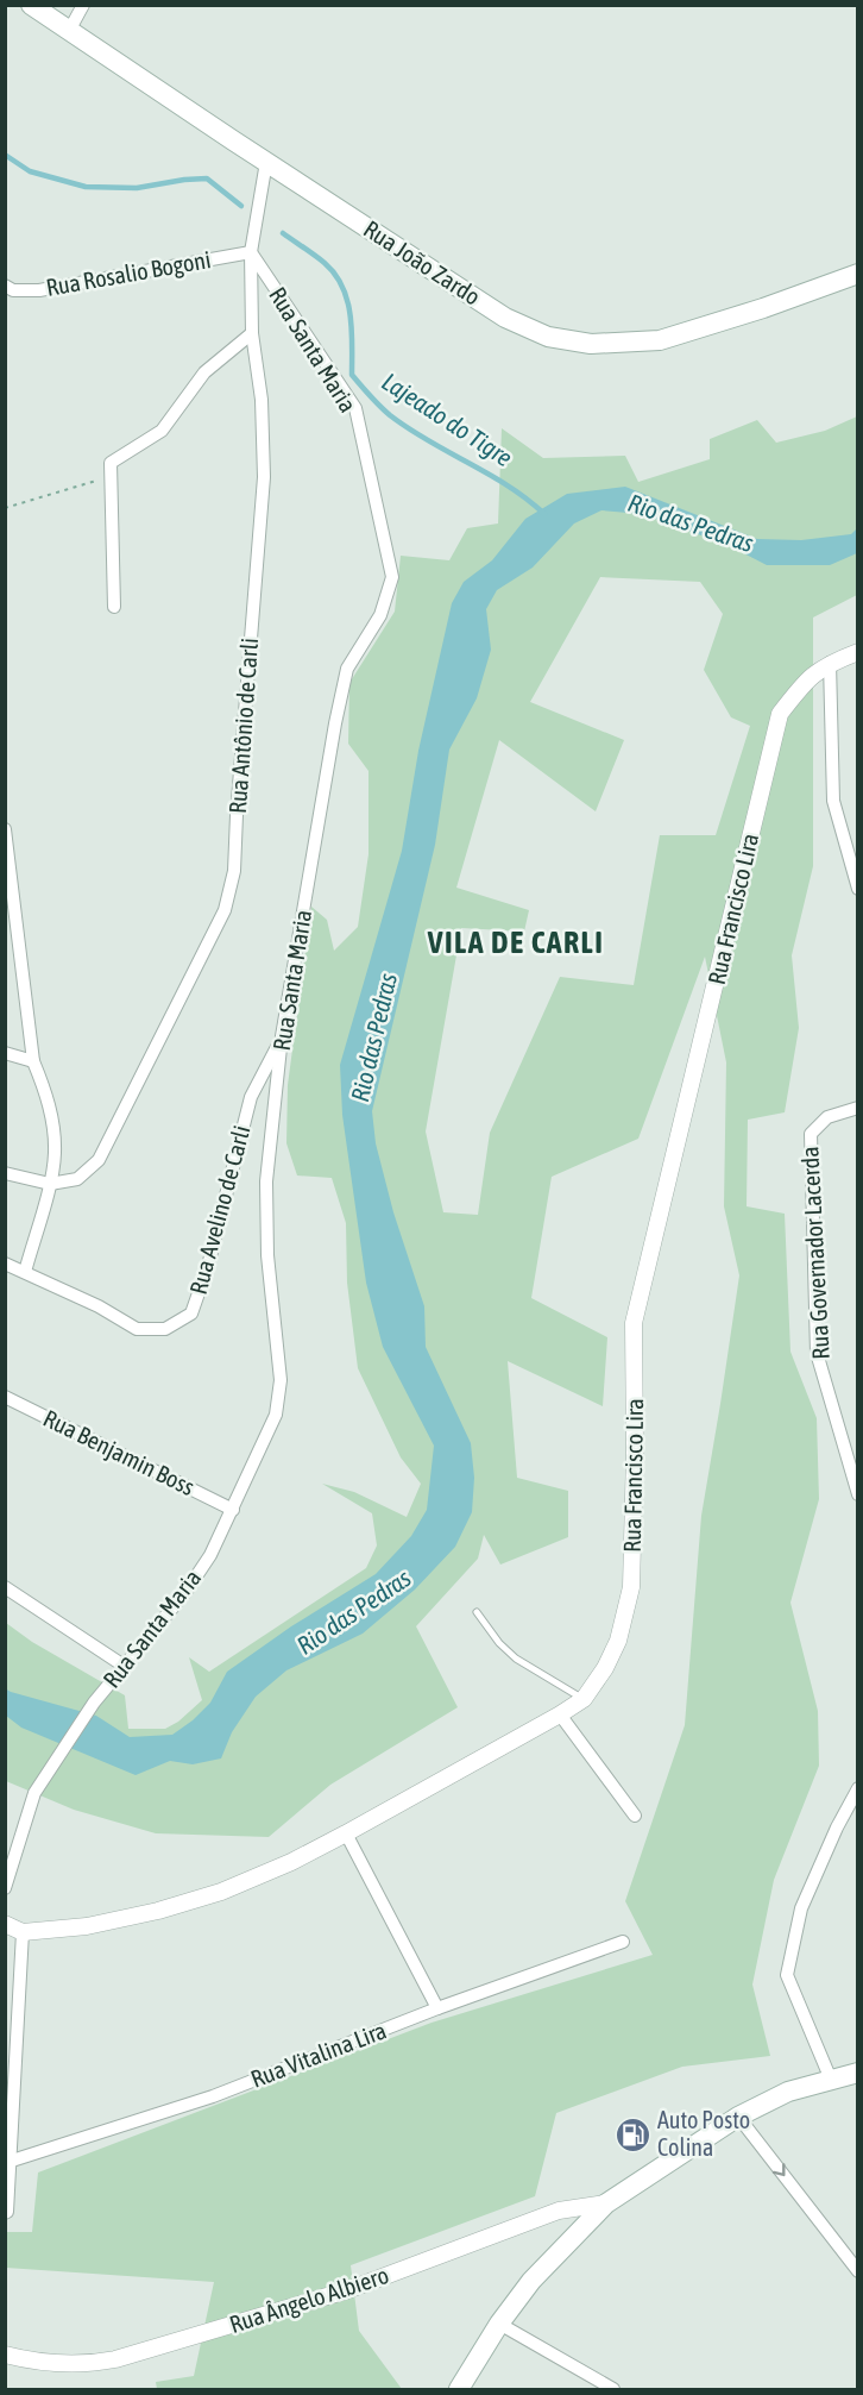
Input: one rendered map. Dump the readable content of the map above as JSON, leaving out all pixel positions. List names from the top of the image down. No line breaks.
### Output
{"streets":{"main road":["Rua João Zardo"],"street":["Rua Rosalio Bogoni","Rua Santa Maria","Rua Antônio de Carli","Rua Francisco Lira","Rua Avelino de Carli","Rua Governador Lacerda","Rua Benjamin Boss","Rua Vitalina Lira","Rua Ângelo Albiero"]},"crossings":[["Rua João Zardo","Rua Antônio de Carli"],["Rua Rosalio Bogoni","Rua Santa Maria"],["Rua Rosalio Bogoni","Rua Antônio de Carli"],["Rua Santa Maria","Rua Antônio de Carli"],["Rua Santa Maria","Rua Avelino de Carli"],["Rua Santa Maria","Rua Benjamin Boss"]],"districts":["VILA DE CARLI"],"water":["Lajeado do Tigre","Rio das Pedras"],"places":{"fuel station":["Auto Posto Colina"]}}
